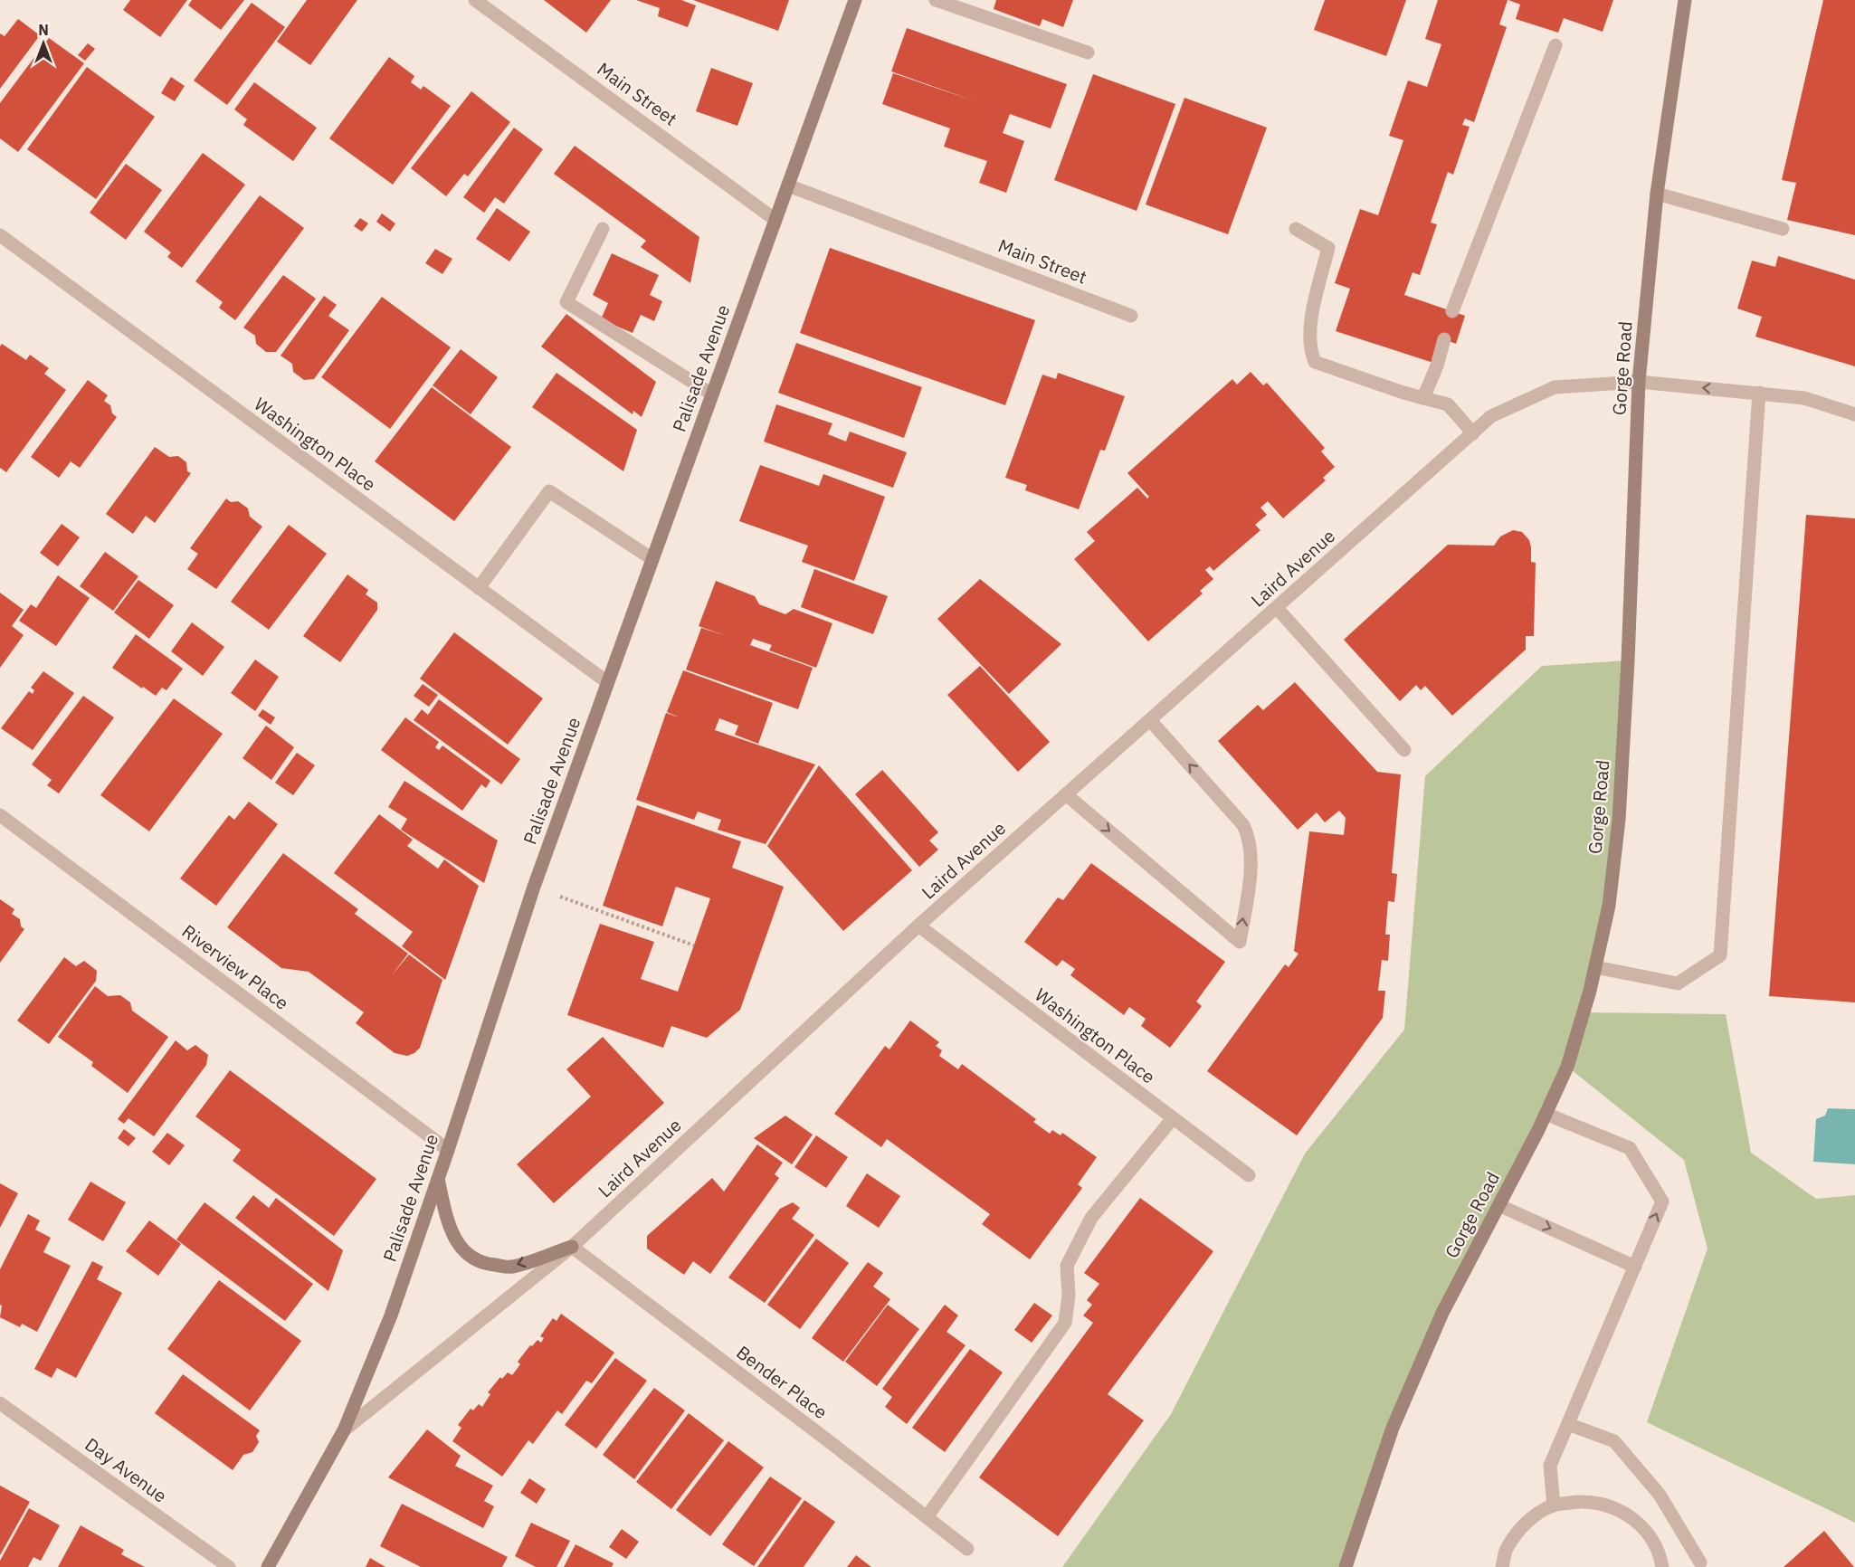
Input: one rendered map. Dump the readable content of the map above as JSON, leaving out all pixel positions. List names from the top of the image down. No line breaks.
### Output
{"streets":{"main road":["Palisade Avenue","Gorge Road"],"street":["Main Street","Washington Place","Laird Avenue","Riverview Place","Bender Place","Day Avenue"]},"crossings":[["Main Street","Palisade Avenue"],["Palisade Avenue","Washington Place"],["Palisade Avenue","Laird Avenue"],["Palisade Avenue","Riverview Place"],["Gorge Road","Laird Avenue"],["Washington Place","Laird Avenue"],["Laird Avenue","Bender Place"]],"north":"top"}
